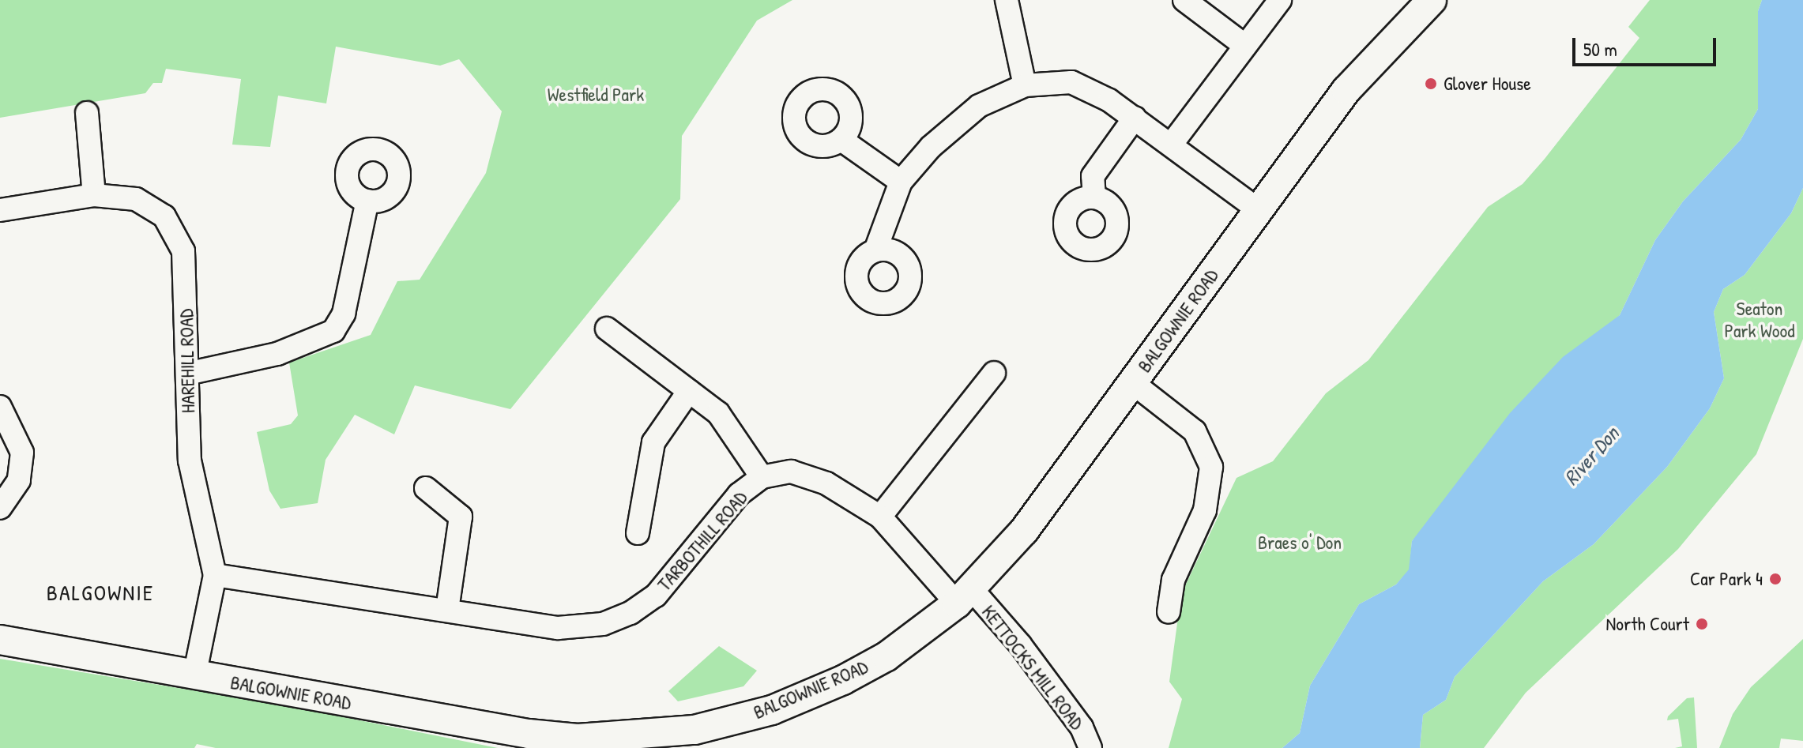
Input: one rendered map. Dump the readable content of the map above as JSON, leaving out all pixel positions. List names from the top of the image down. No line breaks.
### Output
{"streets":{"street":["BALGOWNIE ROAD","HAREHILL ROAD","TARBOTHILL ROAD","KETTOCKS MILL ROAD"]},"crossings":[["BALGOWNIE ROAD","HAREHILL ROAD"],["BALGOWNIE ROAD","TARBOTHILL ROAD"],["BALGOWNIE ROAD","KETTOCKS MILL ROAD"],["HAREHILL ROAD","TARBOTHILL ROAD"],["TARBOTHILL ROAD","KETTOCKS MILL ROAD"]],"districts":["BALGOWNIE"],"water":["River Don"],"parks":["Westfield Park","Seaton Park Wood","Braes o' Don"],"places":["Glover House","Car Park 4","North Court"],"scale_bar":"50 m"}
